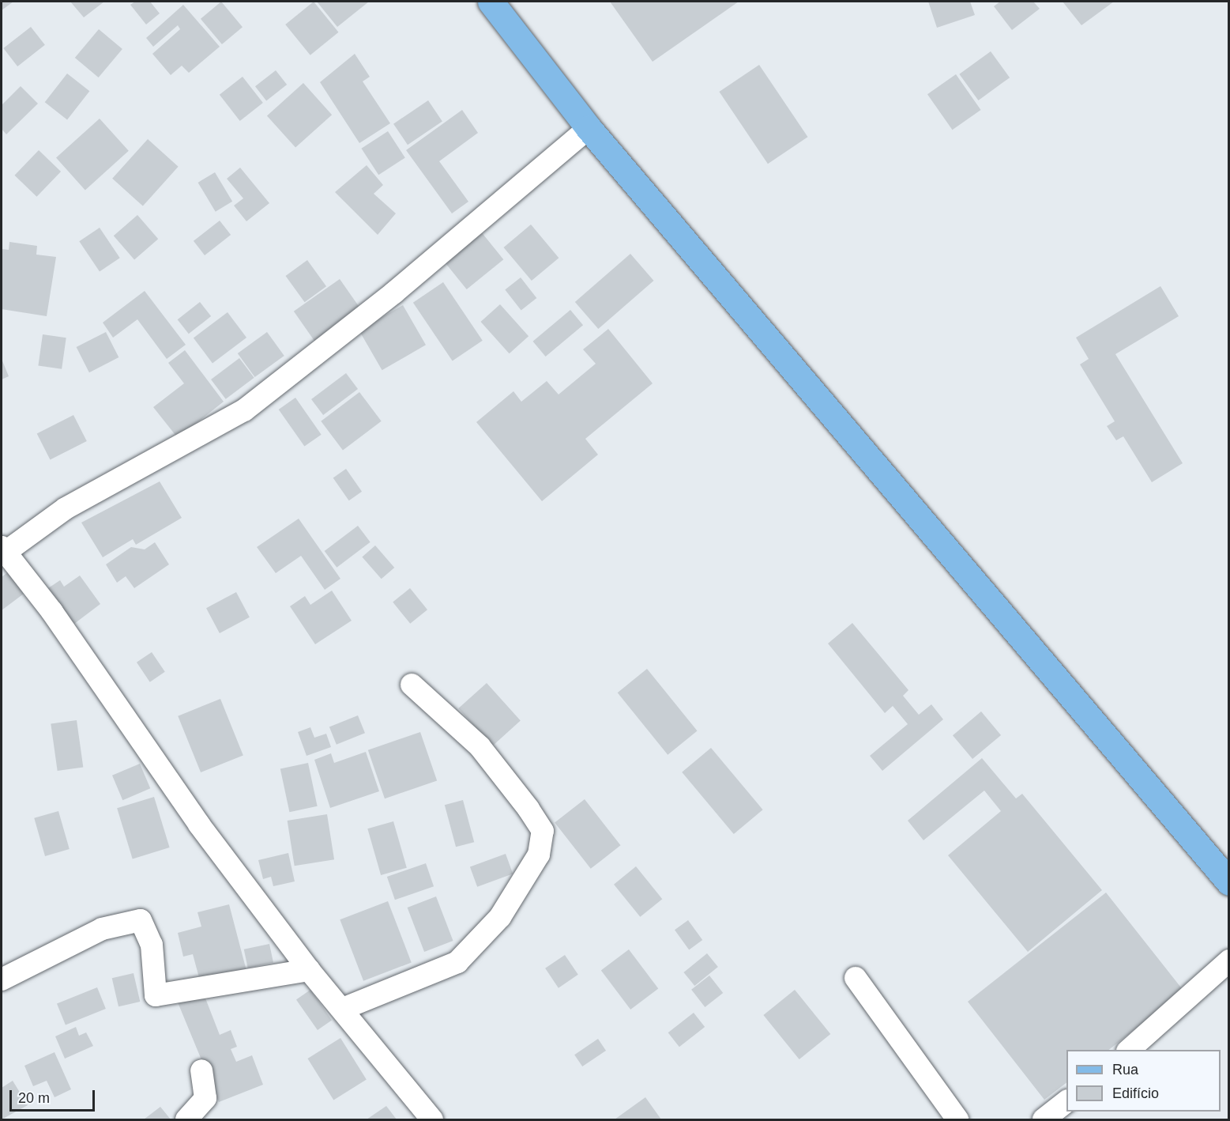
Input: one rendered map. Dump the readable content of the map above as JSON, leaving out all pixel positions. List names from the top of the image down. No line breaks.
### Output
{"legend":["Rua","Edifício"],"scale_bar":"20 m"}
